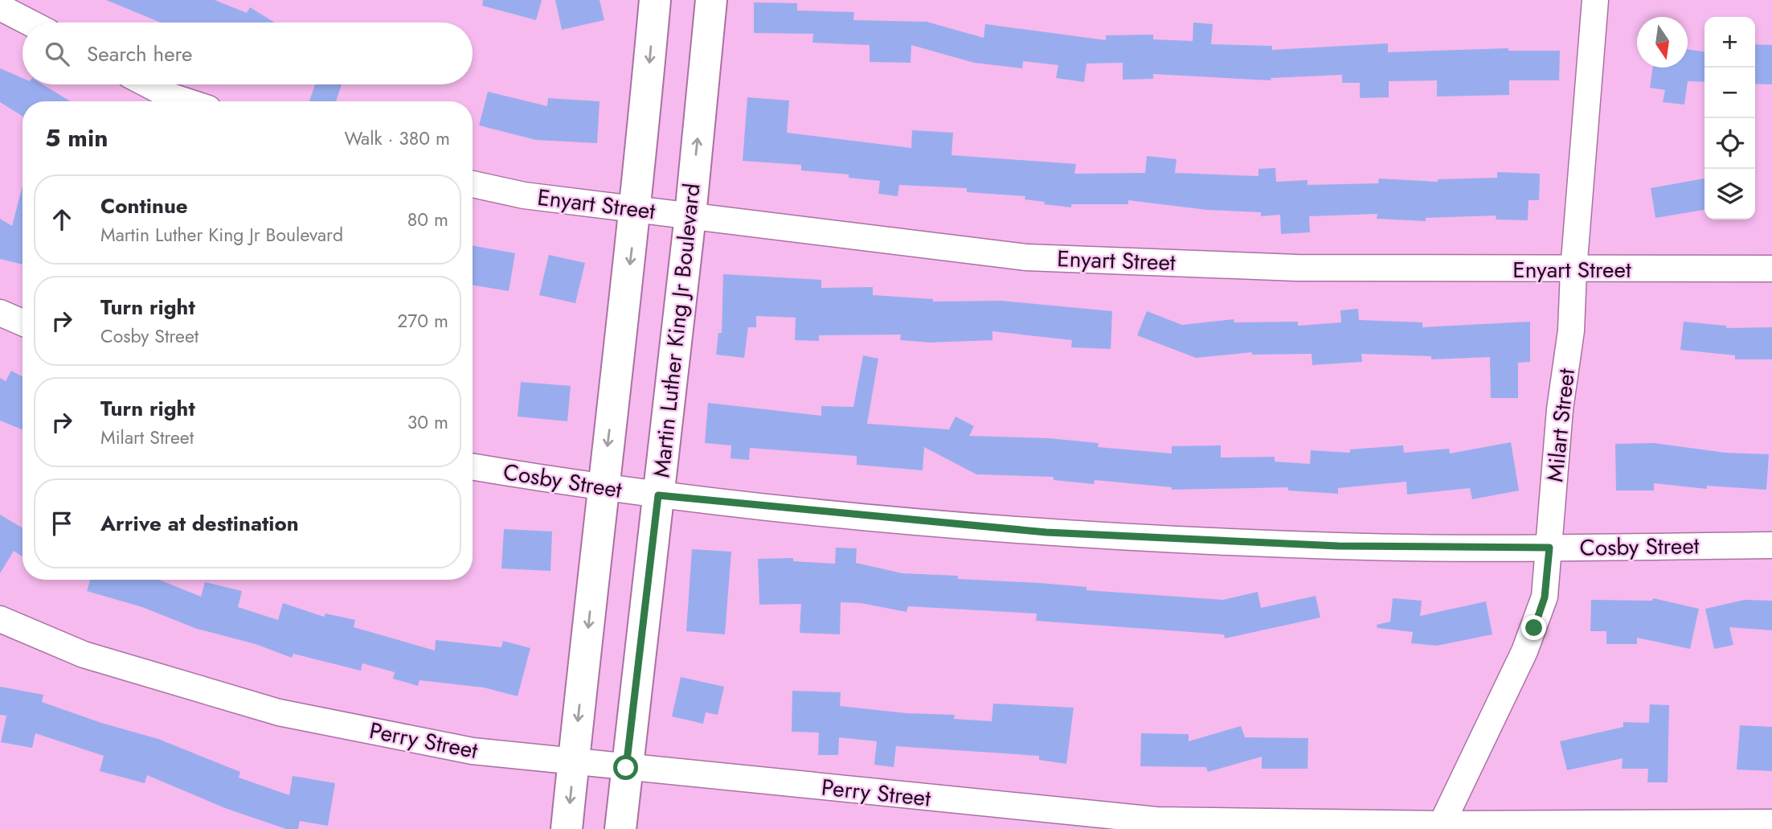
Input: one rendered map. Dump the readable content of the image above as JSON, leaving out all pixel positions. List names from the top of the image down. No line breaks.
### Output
{"streets":{"main road":["Martin Luther King Jr Boulevard"],"street":["Enyart Street","Milart Street","Cosby Street","Perry Street"]},"crossings":[["Enyart Street","Martin Luther King Jr Boulevard"],["Enyart Street","Milart Street"],["Martin Luther King Jr Boulevard","Cosby Street"],["Martin Luther King Jr Boulevard","Perry Street"],["Milart Street","Cosby Street"],["Milart Street","Perry Street"]],"north":"bottom","page":{"map_buttons":["+","−"],"search":"Search here","heading":["5 min","Walk · 380 m"],"list":[["Continue","Martin Luther King Jr Boulevard","80 m"],["Turn right","Cosby Street","270 m"],["Turn right","Milart Street","30 m"],"Arrive at destination"]}}
